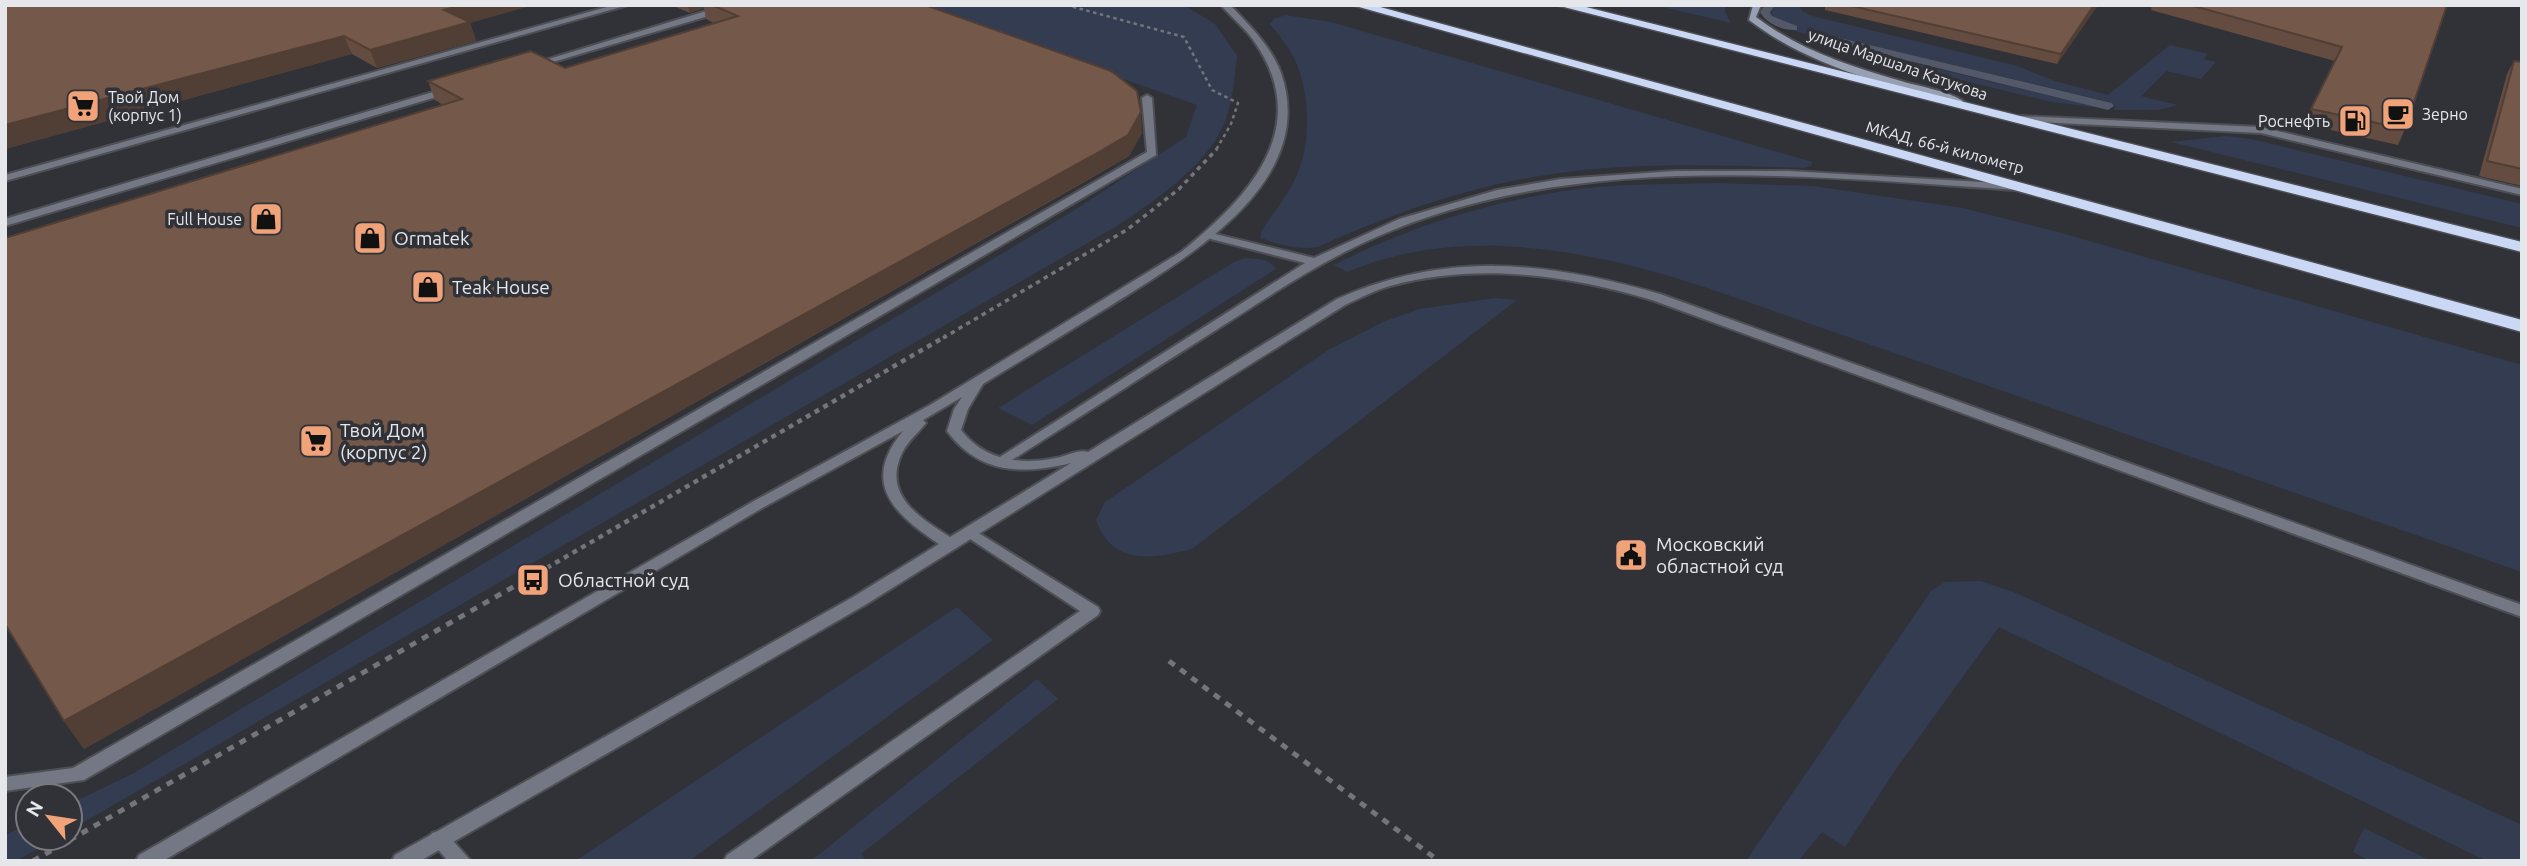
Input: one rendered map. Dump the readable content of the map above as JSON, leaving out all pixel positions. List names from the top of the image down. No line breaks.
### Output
{"streets":{"highway":["МКАД, 66-й километр"],"main road":["улица Маршала Катукова"]},"places":{"supermarket":["Твой Дом (корпус 1)","Твой Дом (корпус 2)"],"cafe":["Зерно"],"fuel station":["Роснефть"],"shop":["Full House","Ormatek","Teak House"],"public building":["Московский областной суд"],"bus stop":["Областной суд"]},"north":"top left"}
